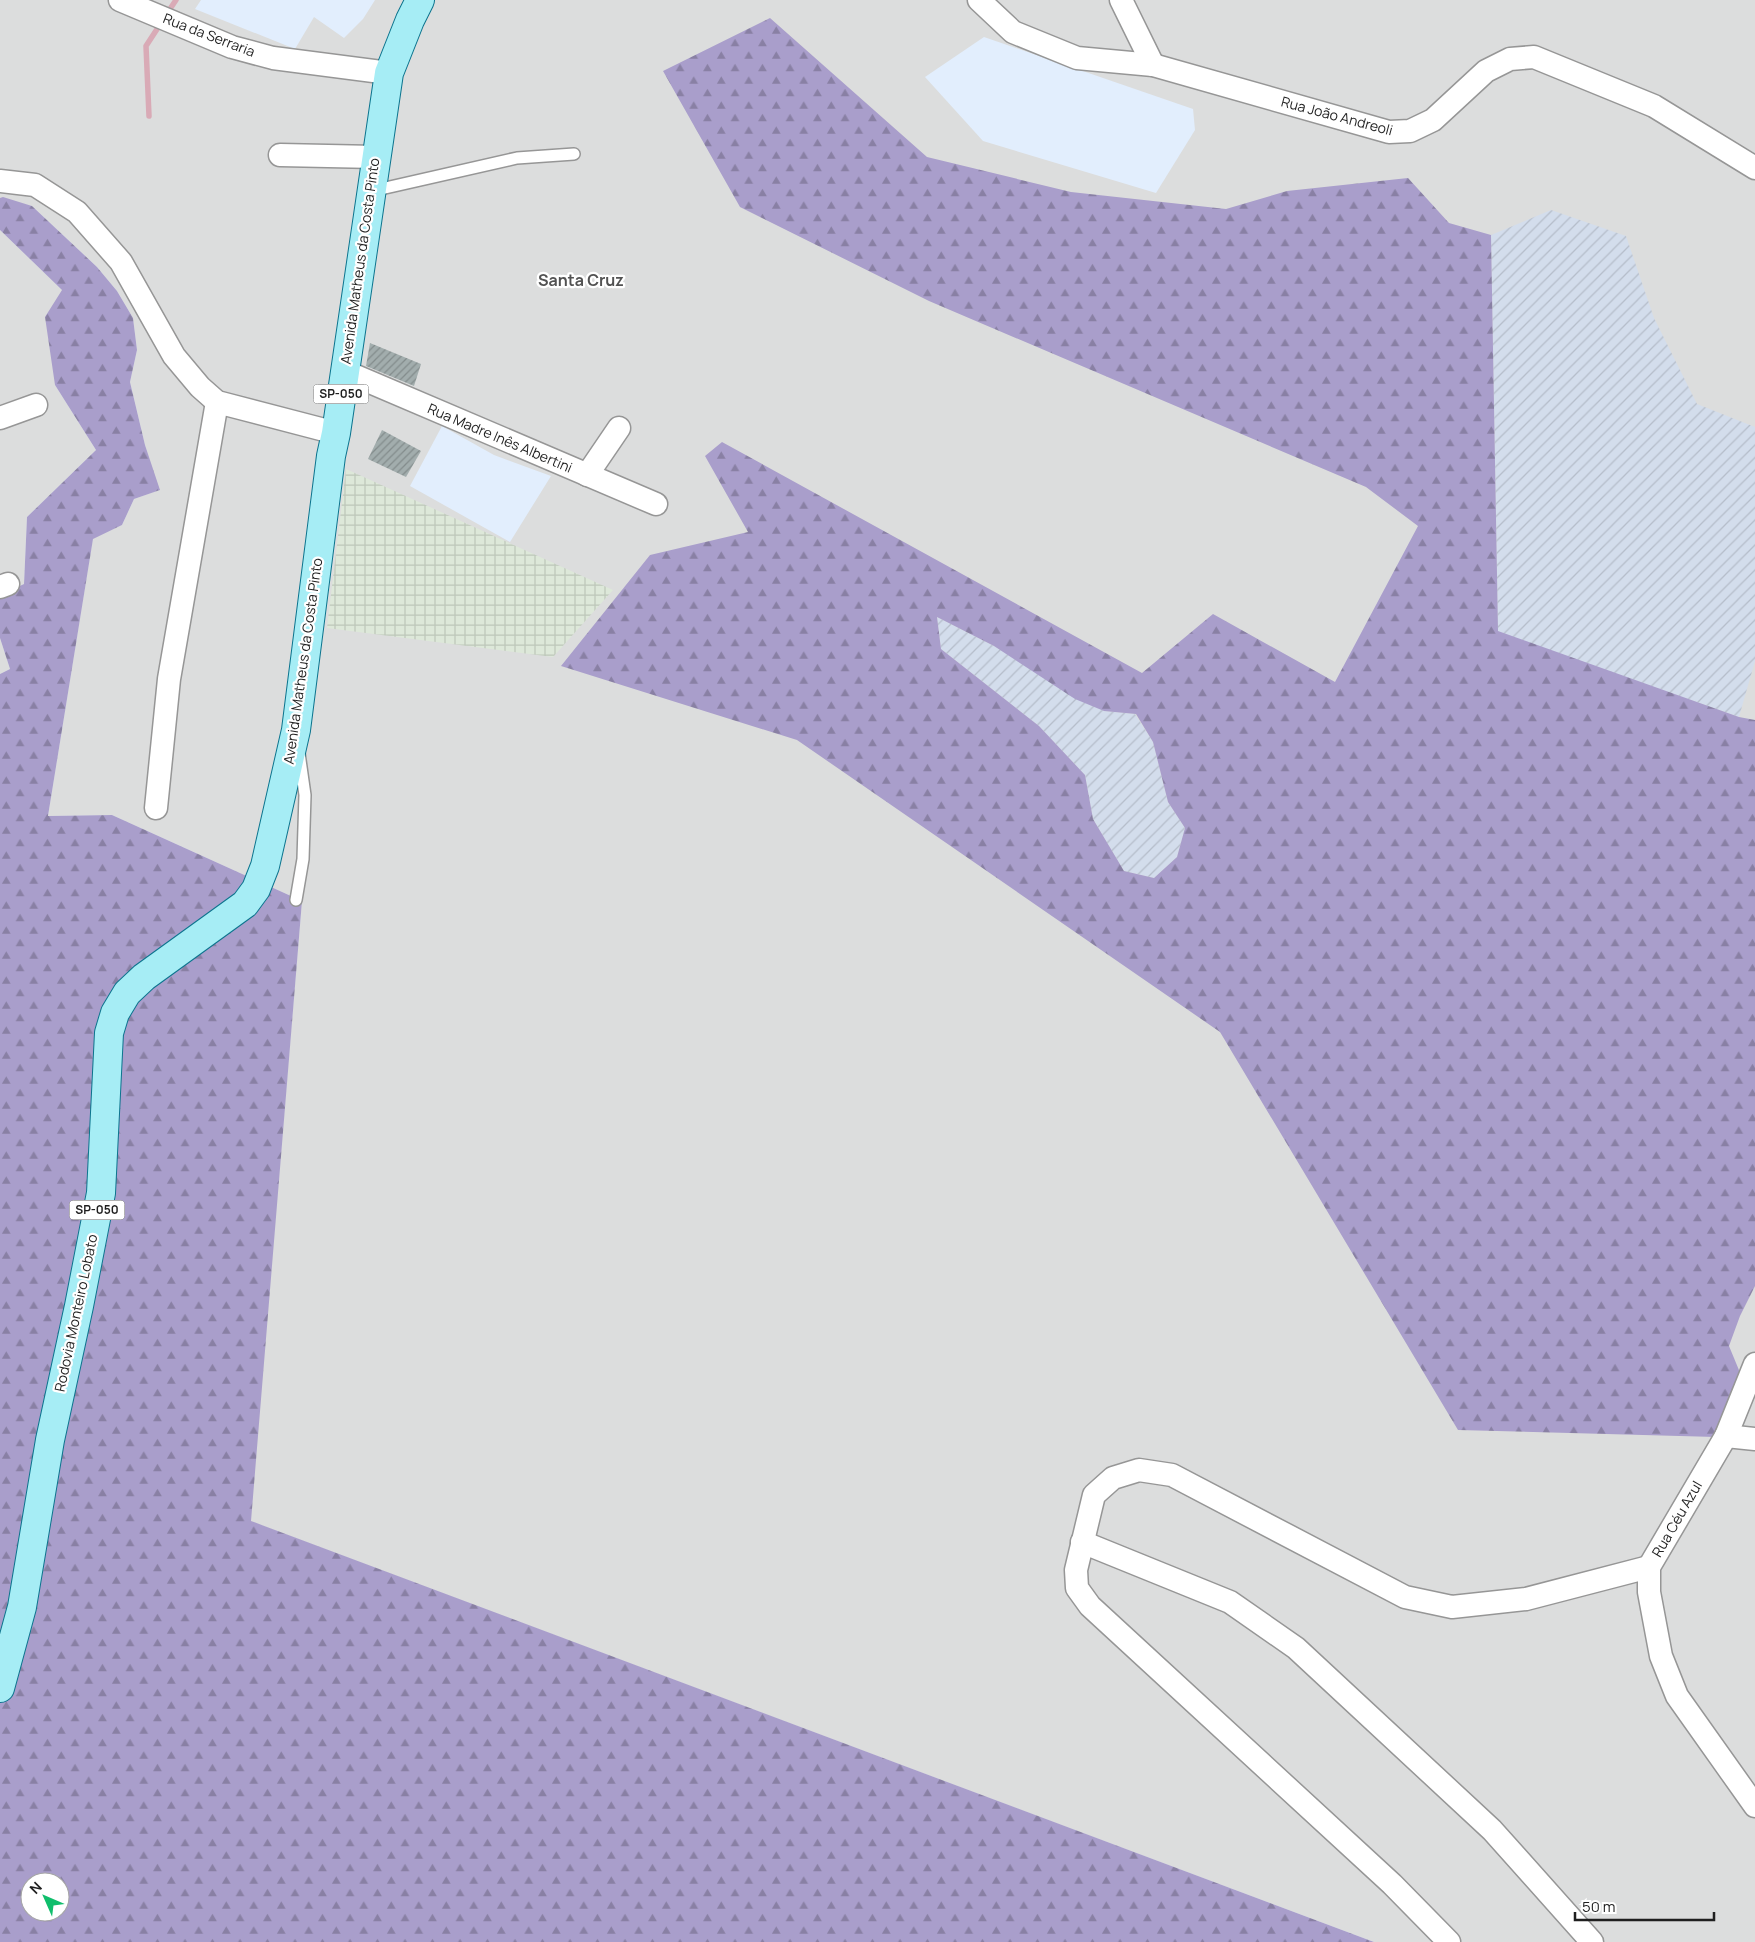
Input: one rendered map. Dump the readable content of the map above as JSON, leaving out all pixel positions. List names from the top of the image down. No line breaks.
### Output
{"streets":{"main road":["Avenida Matheus da Costa Pinto","SP-050","Rodovia Monteiro Lobato"],"street":["Rua da Serraria","Rua João Andreoli","Rua Madre Inês Albertini","Rua Céu Azul"]},"crossings":[["Rua da Serraria","Avenida Matheus da Costa Pinto"],["Avenida Matheus da Costa Pinto","Rua Madre Inês Albertini"],["Avenida Matheus da Costa Pinto","Rodovia Monteiro Lobato"]],"districts":["Santa Cruz"],"scale_bar":"50 m","north":"top left"}
